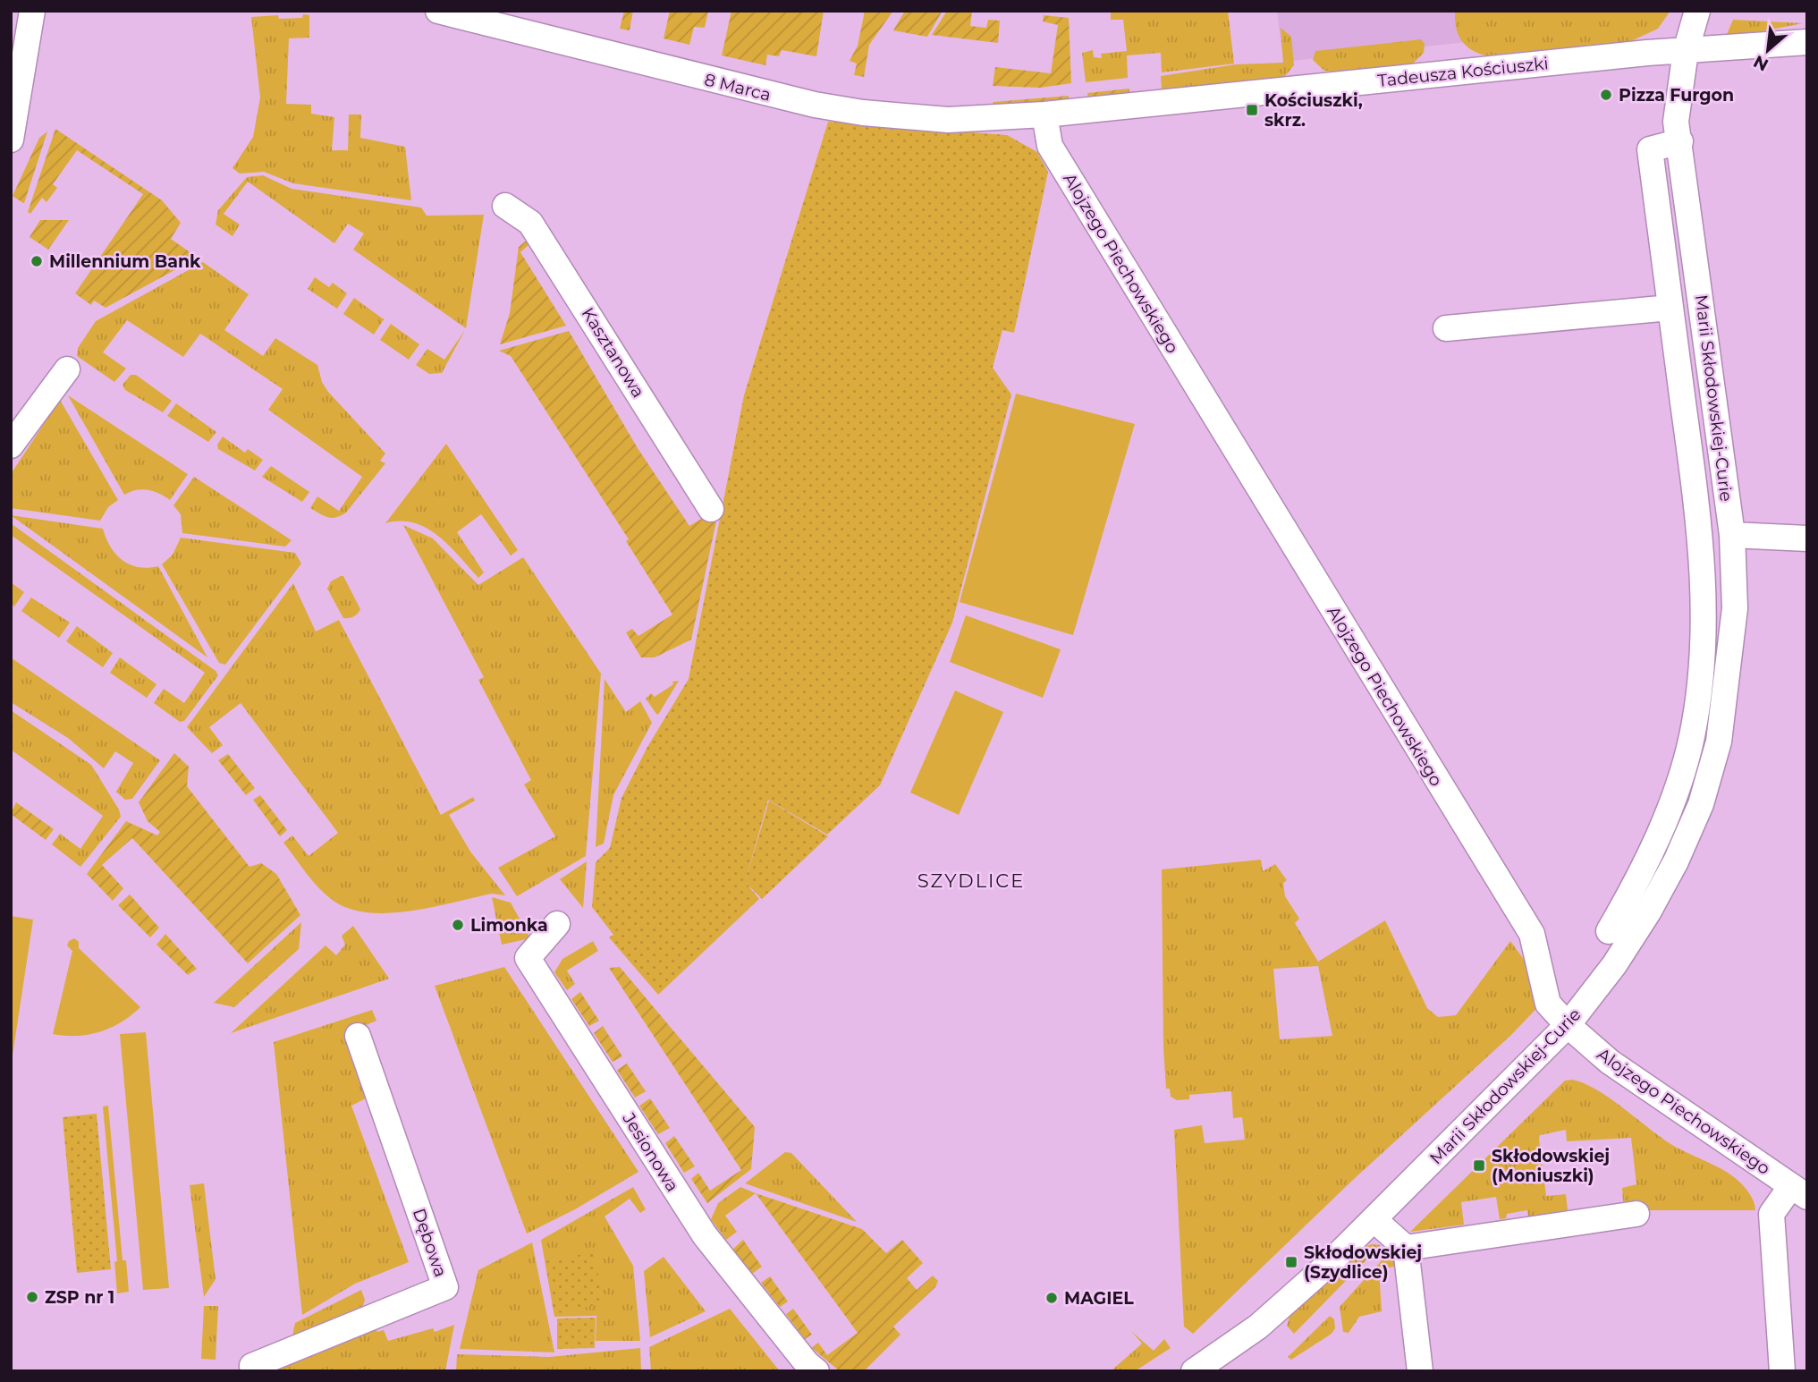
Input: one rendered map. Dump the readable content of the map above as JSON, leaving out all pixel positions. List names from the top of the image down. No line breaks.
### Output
{"streets":{"street":["Tadeusza Kościuszki","8 Marca","Alojzego Piechowskiego","Kasztanowa","Marii Skłodowskiej-Curie","Jesionowa","Dębowa"]},"crossings":[["Tadeusza Kościuszki","8 Marca"],["Tadeusza Kościuszki","Alojzego Piechowskiego"],["Tadeusza Kościuszki","Marii Skłodowskiej-Curie"],["8 Marca","Alojzego Piechowskiego"],["Alojzego Piechowskiego","Marii Skłodowskiej-Curie"]],"districts":["SZYDLICE"],"places":{"other":["Pizza Furgon","Millennium Bank","Limonka","ZSP nr 1","MAGIEL"],"transit":["Kościuszki, skrz.","Skłodowskiej (Moniuszki)","Skłodowskiej (Szydlice)"]},"north":"bottom left"}
